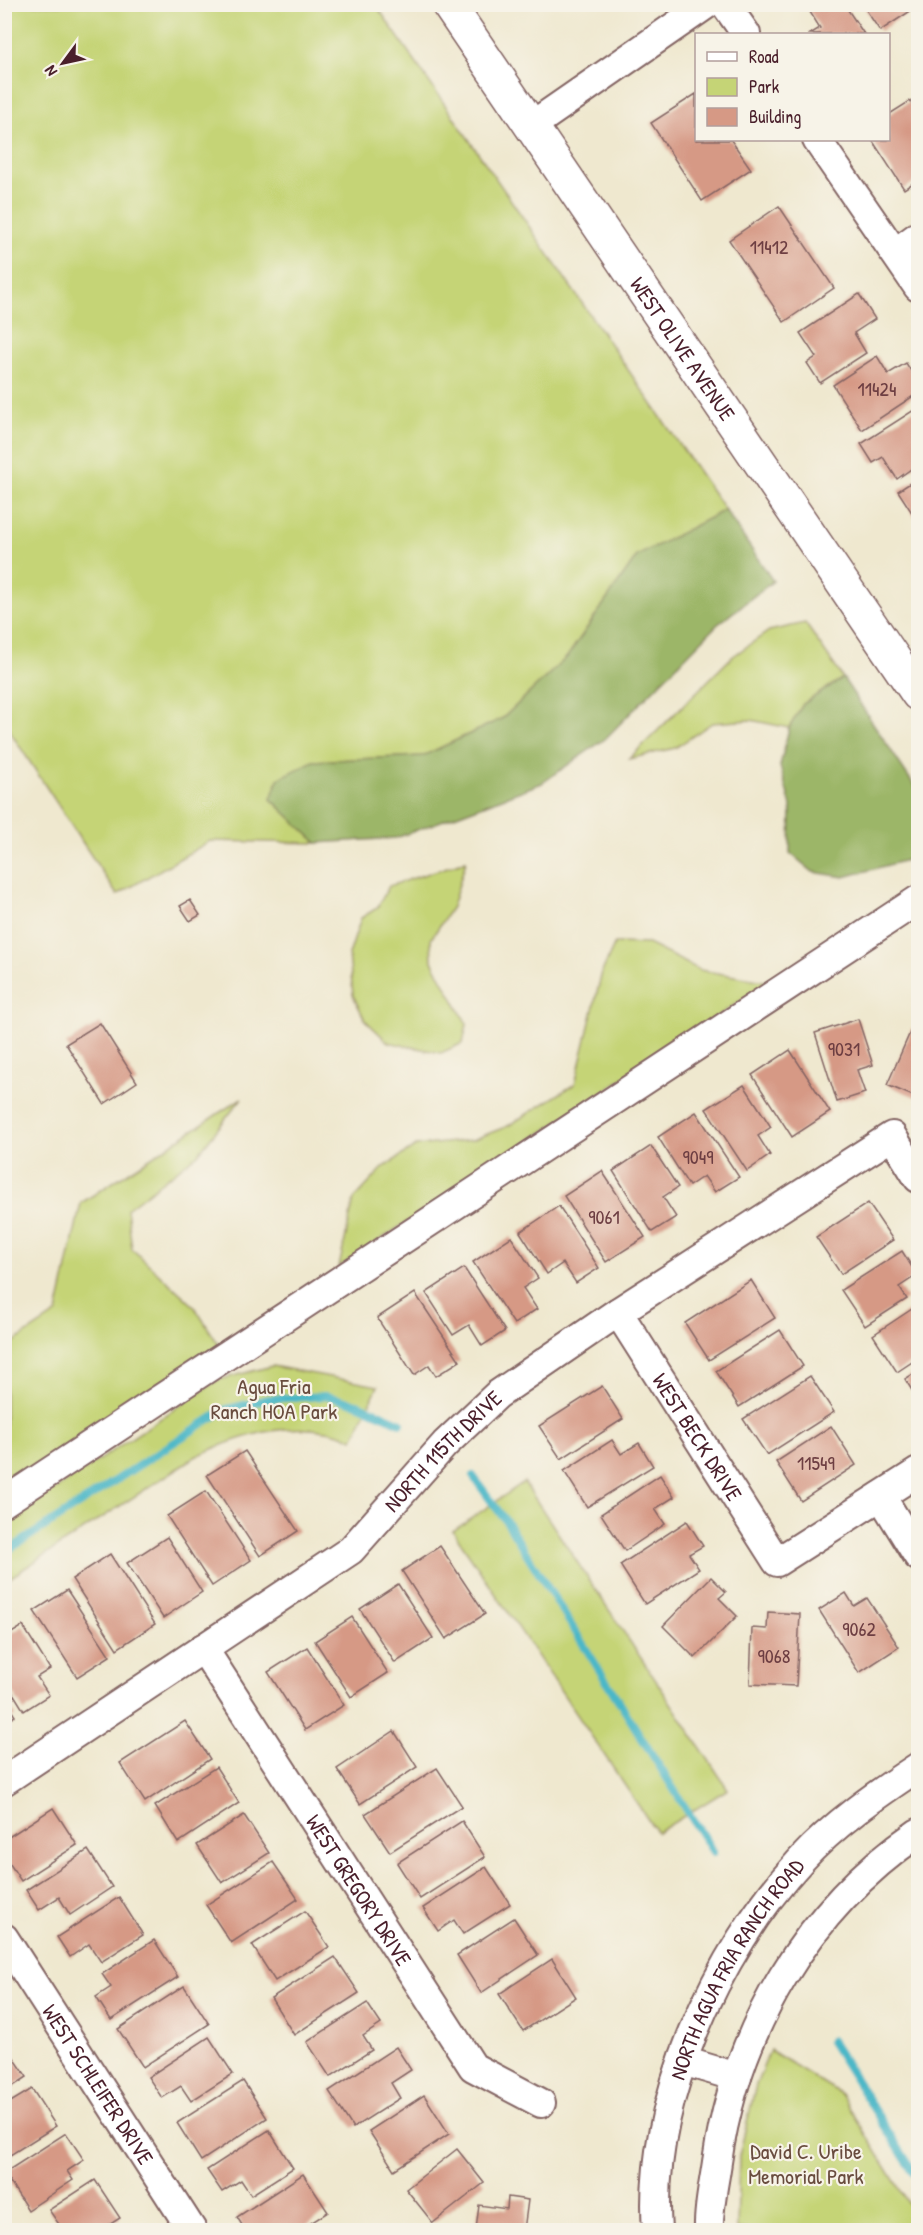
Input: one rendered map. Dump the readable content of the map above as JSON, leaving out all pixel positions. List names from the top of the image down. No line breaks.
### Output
{"streets":{"main road":["WEST OLIVE AVENUE"],"street":["WEST BECK DRIVE","NORTH 115TH DRIVE","WEST GREGORY DRIVE","NORTH AGUA FRIA RANCH ROAD","WEST SCHLEIFER DRIVE"]},"crossings":[["WEST BECK DRIVE","NORTH 115TH DRIVE"],["NORTH 115TH DRIVE","WEST GREGORY DRIVE"]],"parks":["Agua Fria Ranch HOA Park","David C. Uribe Memorial Park"],"house_numbers":["11412","11424","9031","9049","9061","11549","9062","9068"],"legend":["Road","Park","Building"],"north":"bottom left"}
